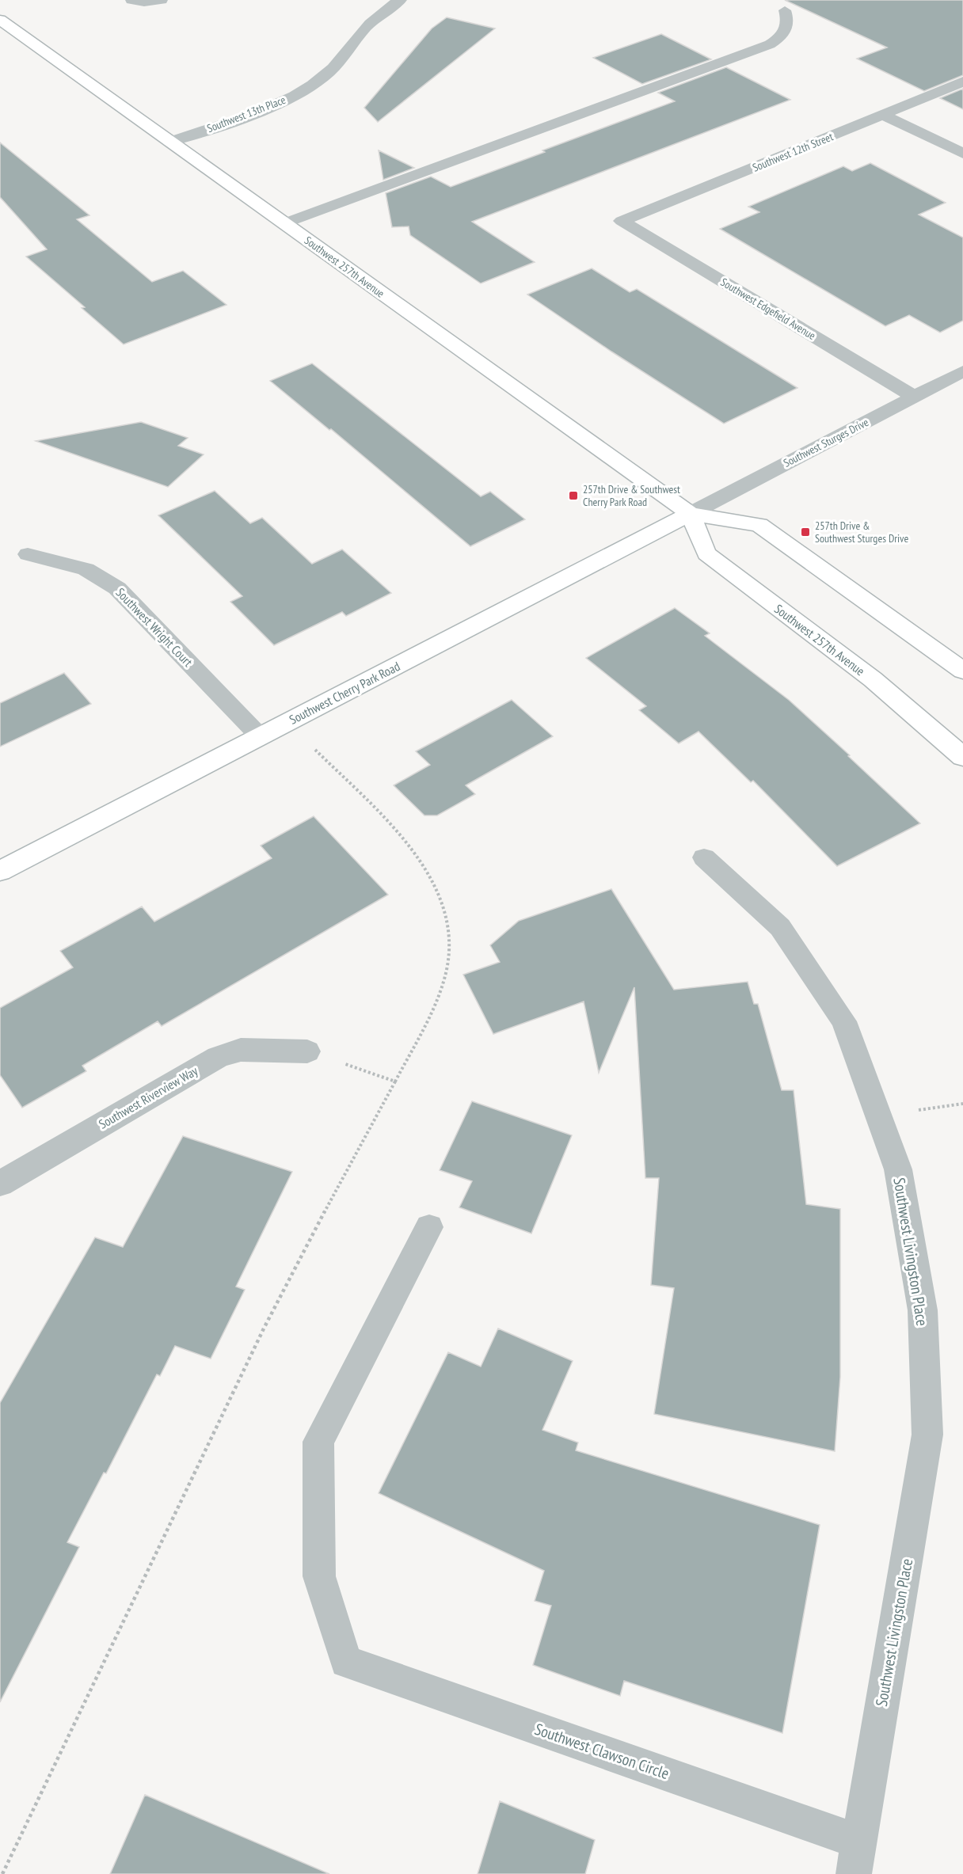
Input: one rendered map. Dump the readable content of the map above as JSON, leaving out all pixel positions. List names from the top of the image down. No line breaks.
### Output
{"streets":{"main road":["Southwest 257th Avenue","Southwest Cherry Park Road"],"street":["Southwest 13th Place","Southwest 12th Street","Southwest Edgefield Avenue","Southwest Sturges Drive","Southwest Wright Court","Southwest Riverview Way"],"lane":["Southwest Livingston Place","Southwest Clawson Circle"]},"crossings":[["Southwest 13th Place","Southwest 257th Avenue"],["Southwest 12th Street","Southwest Edgefield Avenue"],["Southwest 257th Avenue","Southwest Sturges Drive"],["Southwest 257th Avenue","Southwest Cherry Park Road"],["Southwest Edgefield Avenue","Southwest Sturges Drive"],["Southwest Sturges Drive","Southwest Cherry Park Road"],["Southwest Wright Court","Southwest Cherry Park Road"],["Southwest Livingston Place","Southwest Clawson Circle"]],"places":{"transit":["257th Drive & Southwest Cherry Park Road","257th Drive & Southwest Sturges Drive"]}}
